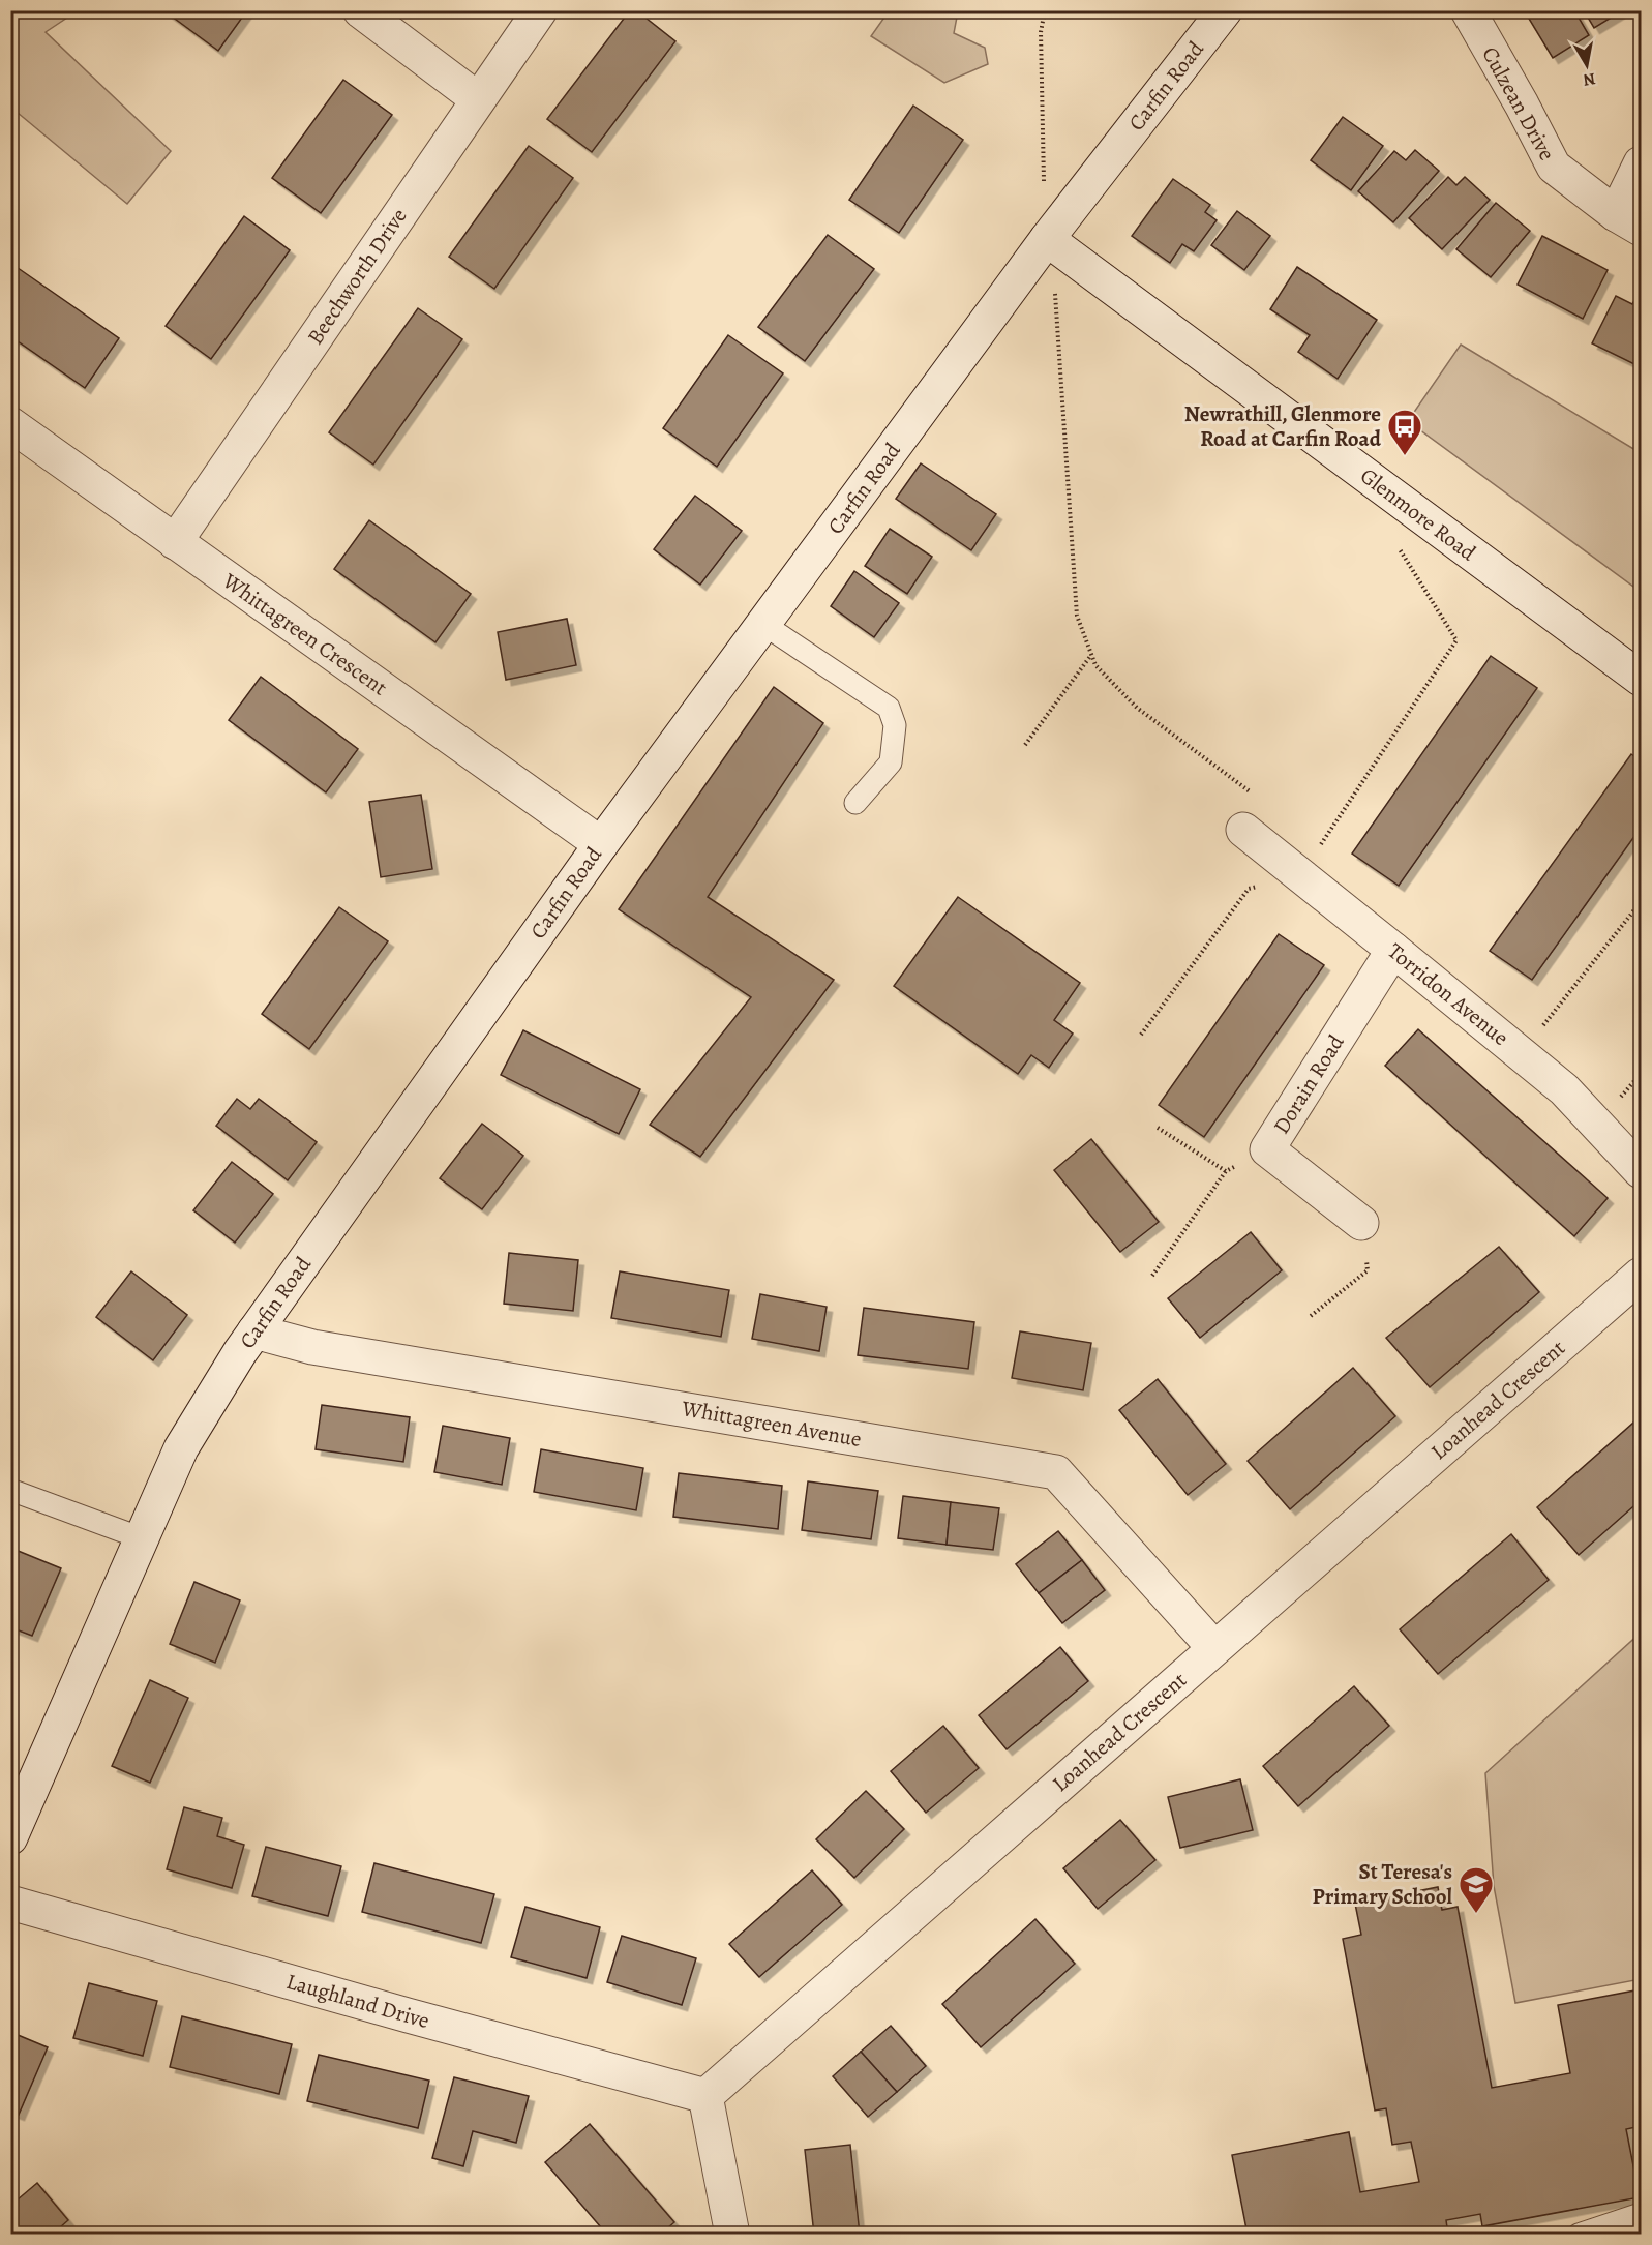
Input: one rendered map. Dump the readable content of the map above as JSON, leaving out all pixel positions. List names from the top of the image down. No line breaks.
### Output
{"streets":{"street":["Carfin Road","Culzean Drive","Beechworth Drive","Glenmore Road","Whittagreen Crescent","Torridon Avenue","Dorain Road","Loanhead Crescent","Whittagreen Avenue","Laughland Drive"]},"crossings":[["Carfin Road","Glenmore Road"],["Carfin Road","Whittagreen Crescent"],["Carfin Road","Whittagreen Avenue"],["Beechworth Drive","Whittagreen Crescent"],["Torridon Avenue","Dorain Road"],["Loanhead Crescent","Whittagreen Avenue"],["Loanhead Crescent","Laughland Drive"]],"places":{"bus stop":["Newrathill, Glenmore Road at Carfin Road"],"school or university":["St Teresa's Primary School"]},"north":"bottom"}
